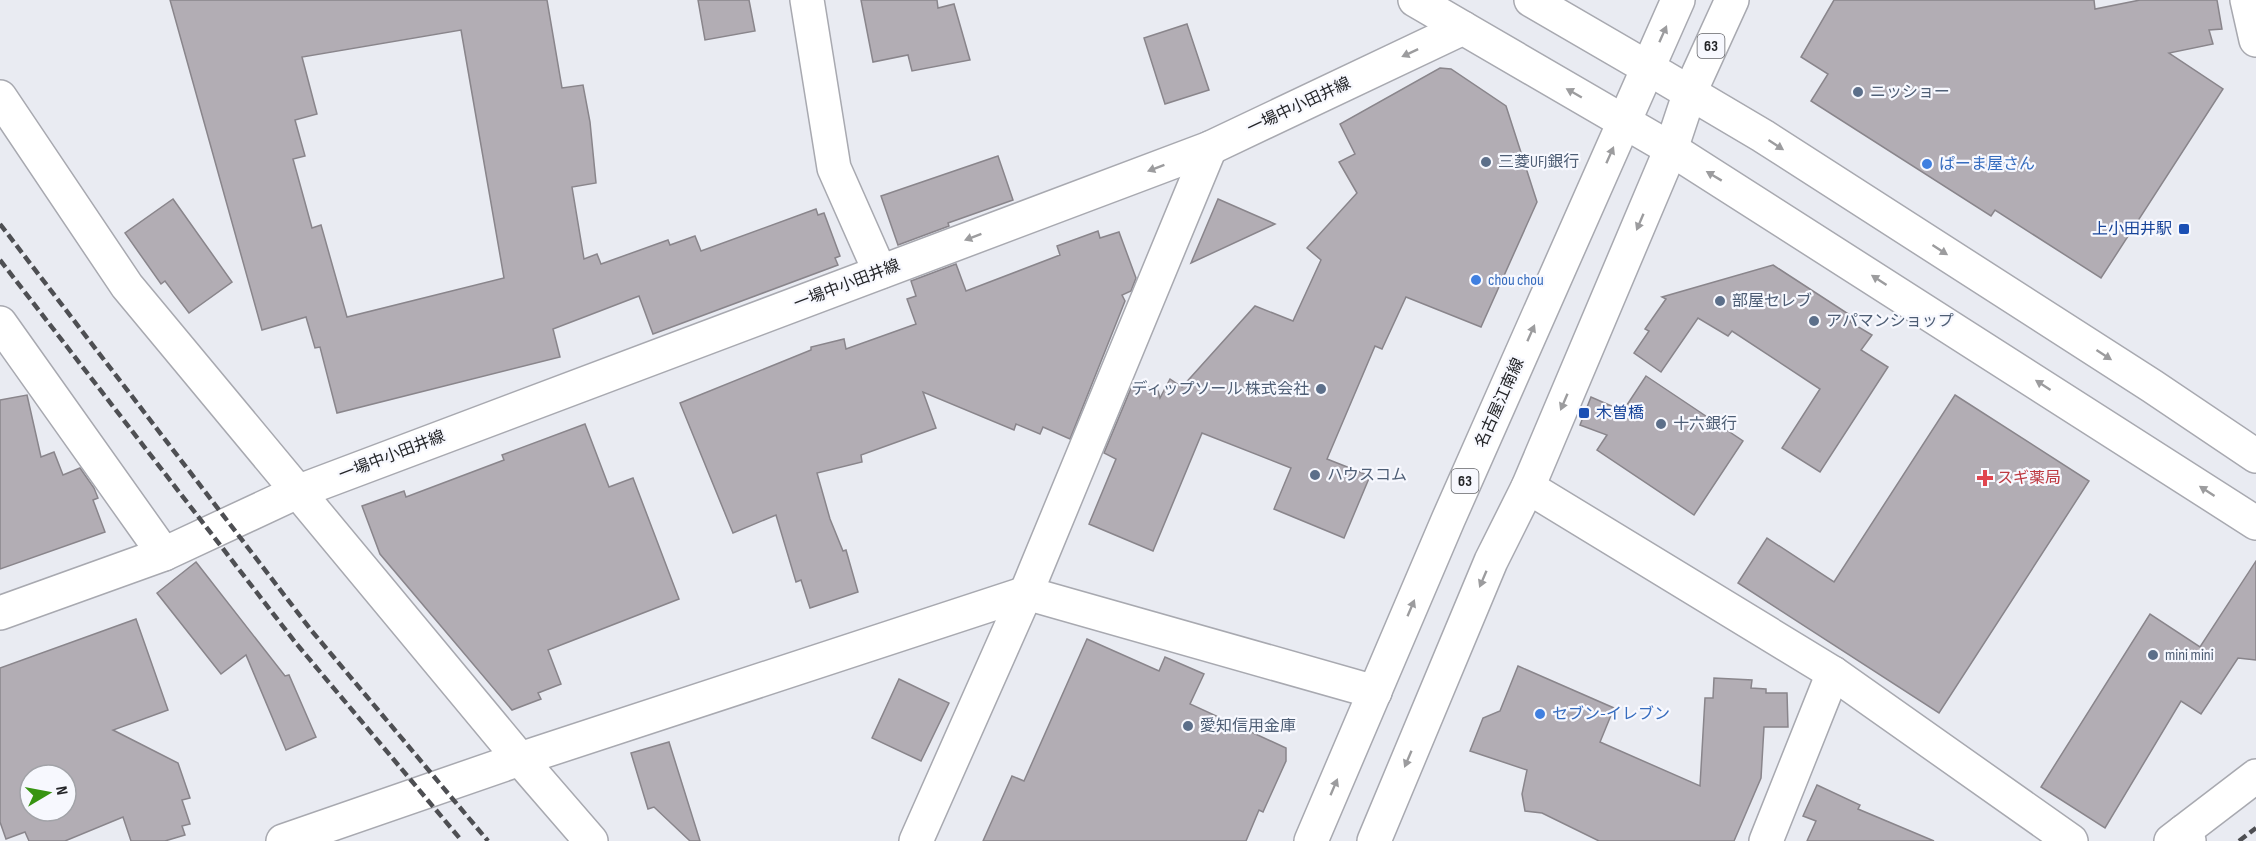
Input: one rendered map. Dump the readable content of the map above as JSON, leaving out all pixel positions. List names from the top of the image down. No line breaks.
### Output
{"streets":{"street":["63","一場中小田井線","名古屋江南線"]},"one_way":["一場中小田井線"],"places":{"other":["ニッショー","三菱UFJ銀行","ぱーま屋さん","chou chou","部屋セレブ","アパマンショップ","ディップソール 株式会社","十六銀行","ハウスコム","mini mini","セブン-イレブン","愛知信用金庫"],"transit":["上小田井駅","木曽橋"],"health":["スギ薬局"]},"north":"right"}
